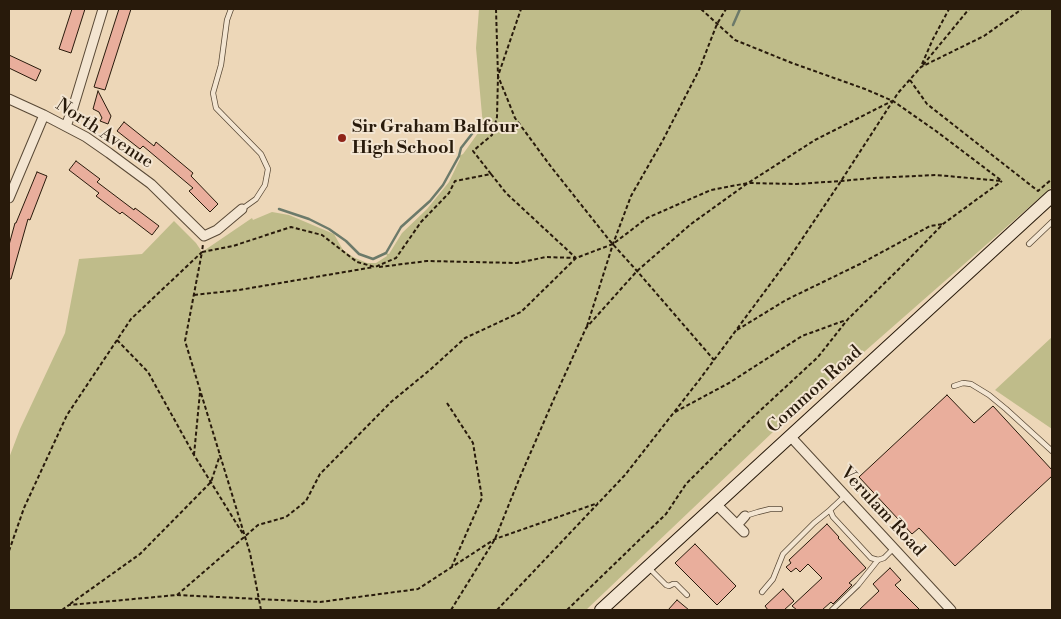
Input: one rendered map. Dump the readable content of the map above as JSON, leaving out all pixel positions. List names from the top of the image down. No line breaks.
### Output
{"streets":{"street":["North Avenue","Common Road","Verulam Road"]},"crossings":[["Common Road","Verulam Road"]],"places":["Sir Graham Balfour High School"]}
